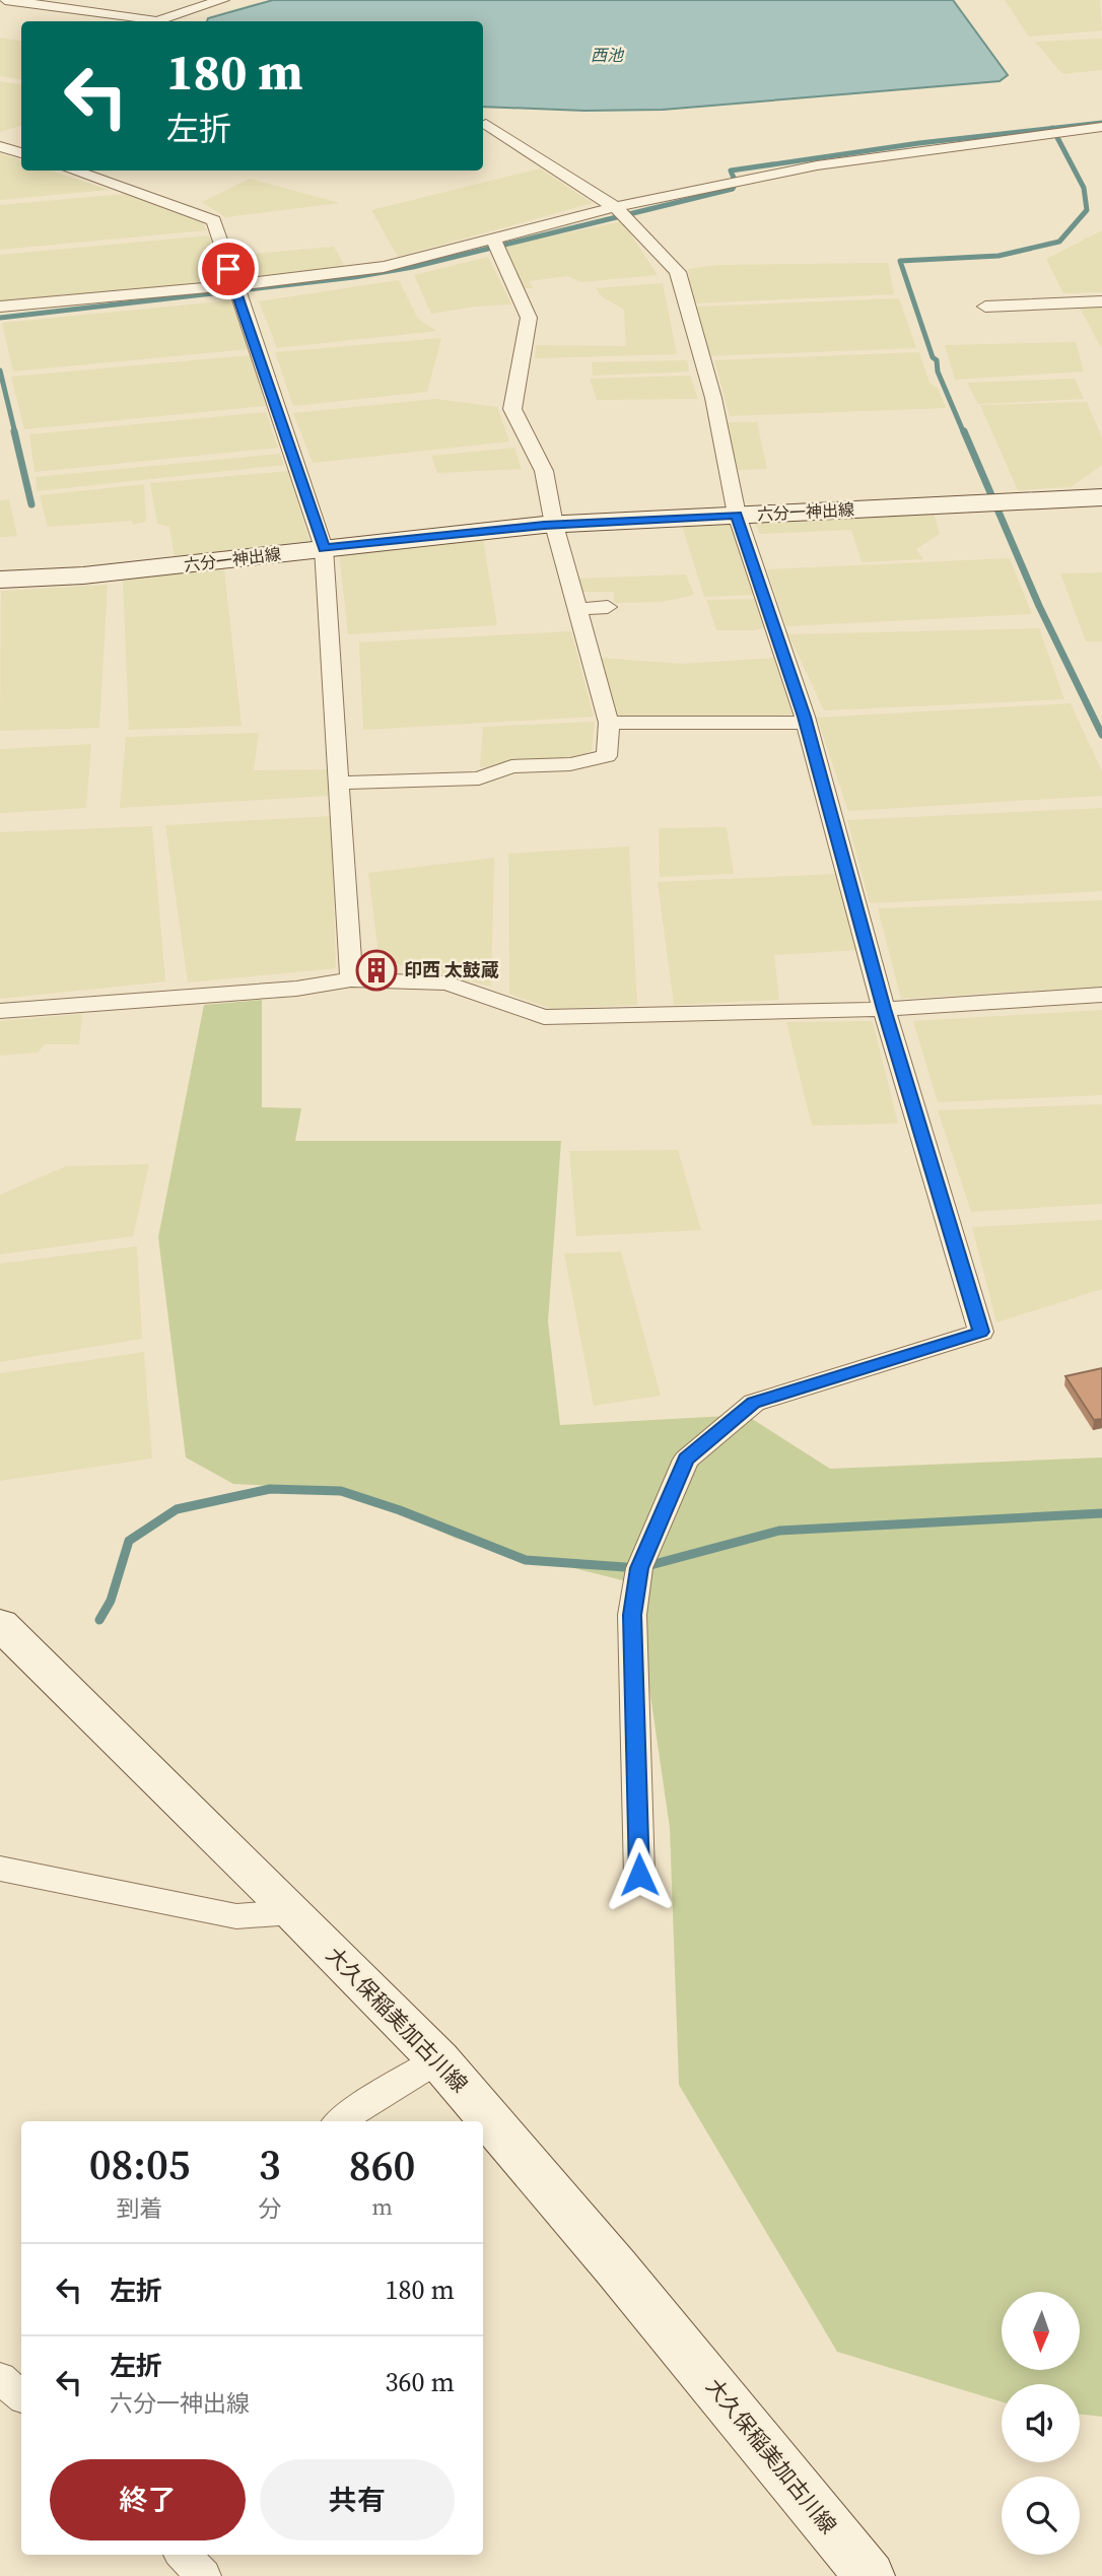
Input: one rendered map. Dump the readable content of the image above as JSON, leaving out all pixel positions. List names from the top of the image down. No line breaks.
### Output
{"streets":{"main road":["六分一神出線","大久保稲美加古川線"]},"water":["西池"],"places":{"building":["印西 太鼓蔵"]},"north":"bottom","page":{"turn":["180 m","左折"],"eta":["08:05","到着","3","分","860","m"],"list":[{"name":"左折","value":"180 m"},{"name":"左折","note":"六分一神出線","value":"360 m"}],"buttons":["終了","共有"]}}
